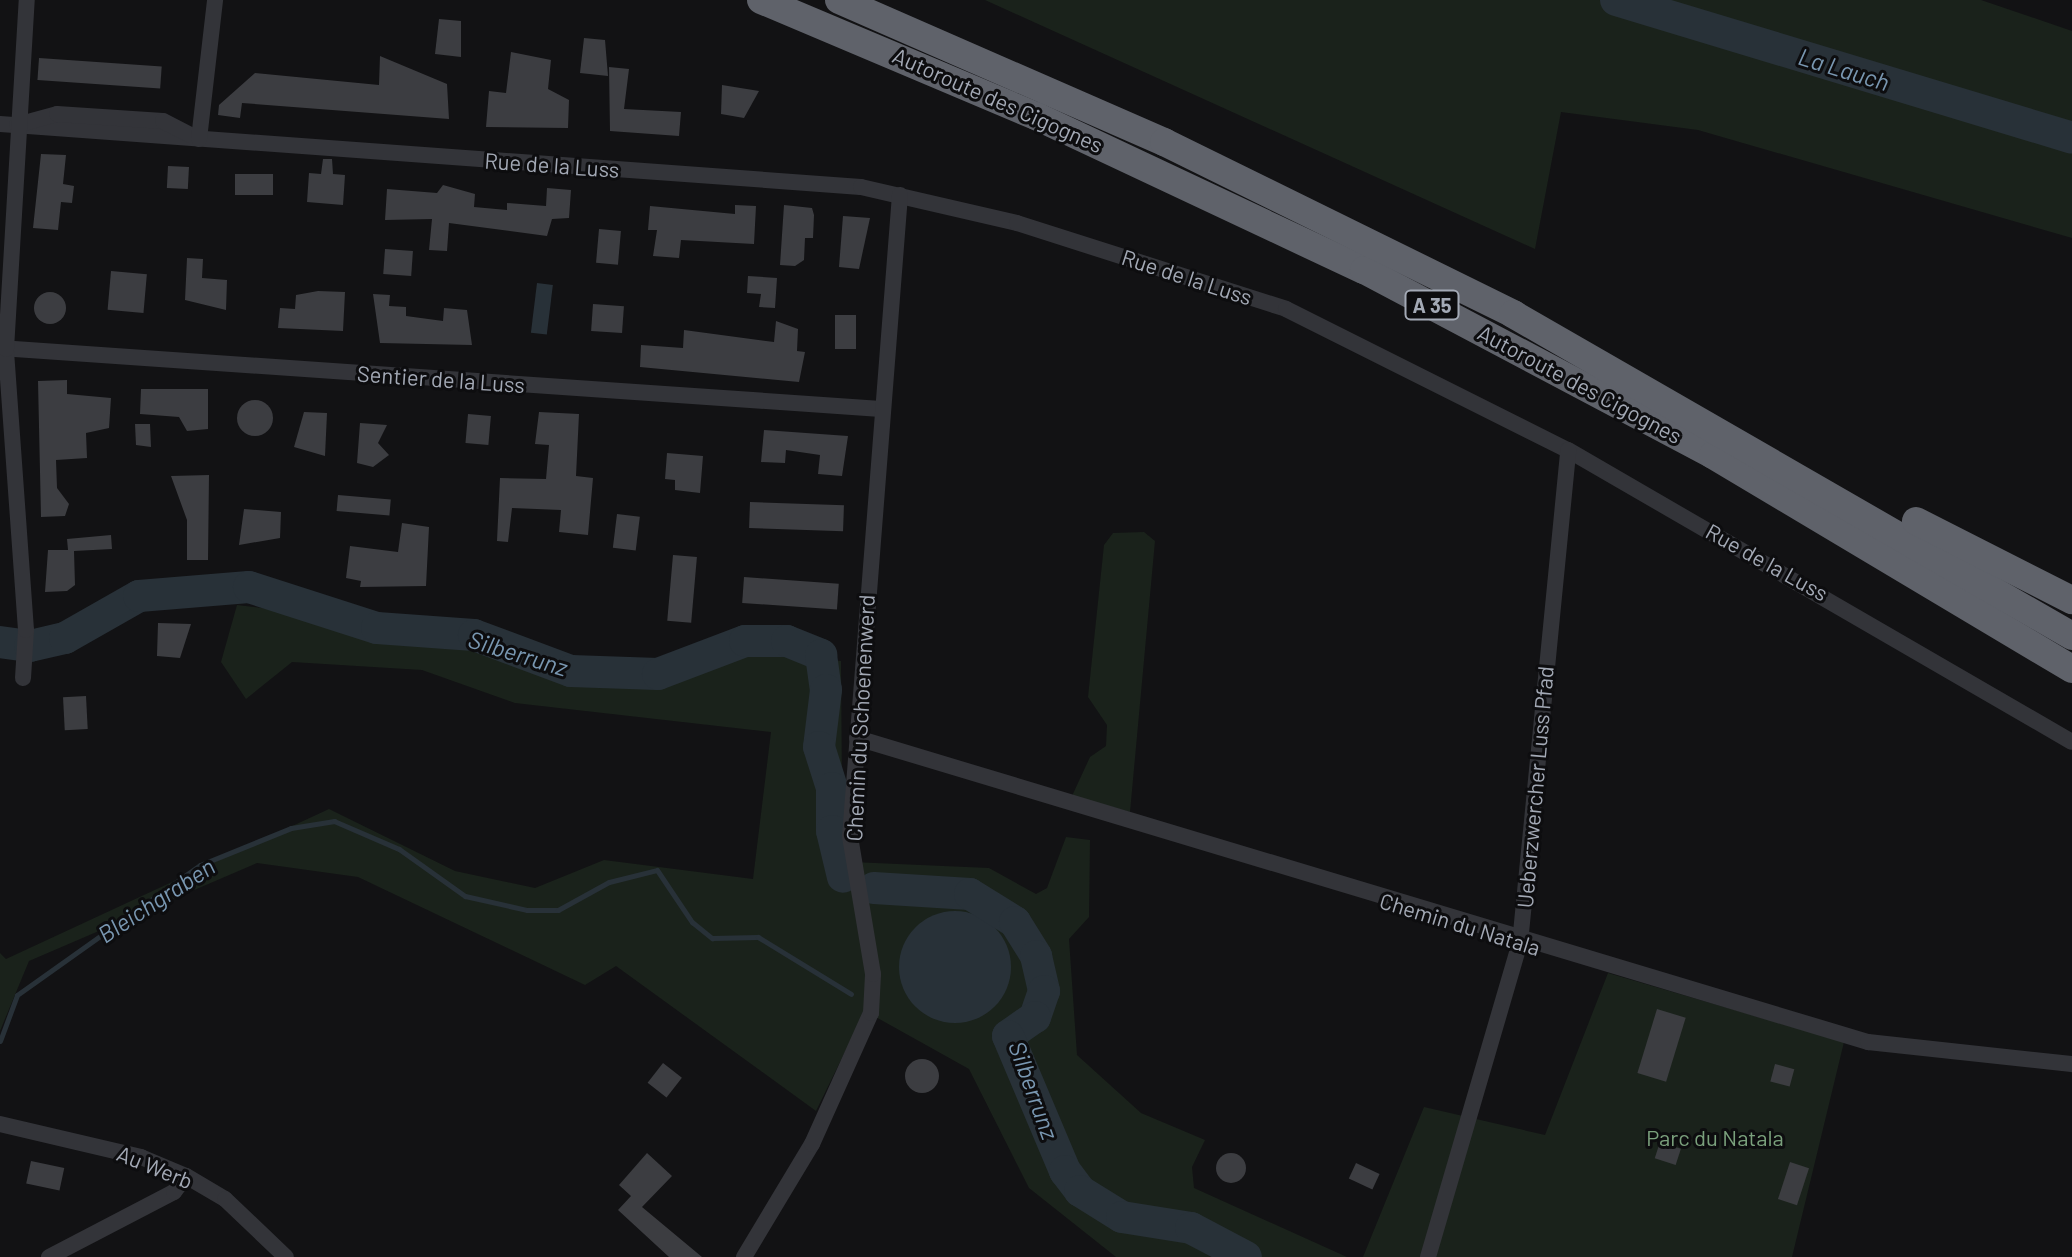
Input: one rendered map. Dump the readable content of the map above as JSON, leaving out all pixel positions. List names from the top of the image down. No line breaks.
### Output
{"streets":{"highway":["Autoroute des Cigognes","A 35"],"street":["Rue de la Luss","Sentier de la Luss","Chemin du Schoenenwerd","Ueberzwercher Luss Pfad","Chemin du Natala","Au Werb"]},"crossings":[["Rue de la Luss","Chemin du Schoenenwerd"],["Rue de la Luss","Ueberzwercher Luss Pfad"],["Sentier de la Luss","Chemin du Schoenenwerd"],["Chemin du Schoenenwerd","Chemin du Natala"],["Ueberzwercher Luss Pfad","Chemin du Natala"]],"water":["La Lauch","Silberrunz","Bleichgraben"],"parks":["Parc du Natala"]}
